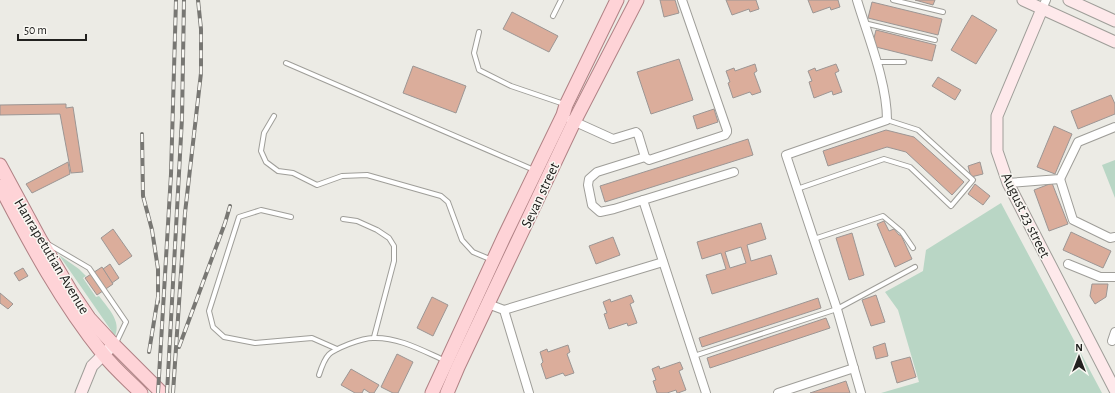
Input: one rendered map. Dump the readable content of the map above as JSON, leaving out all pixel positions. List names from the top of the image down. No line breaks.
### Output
{"streets":{"main road":["Sevan street","Hanrapetutian Avenue"],"street":["August 23 street"]},"scale_bar":"50 m","north":"top"}
